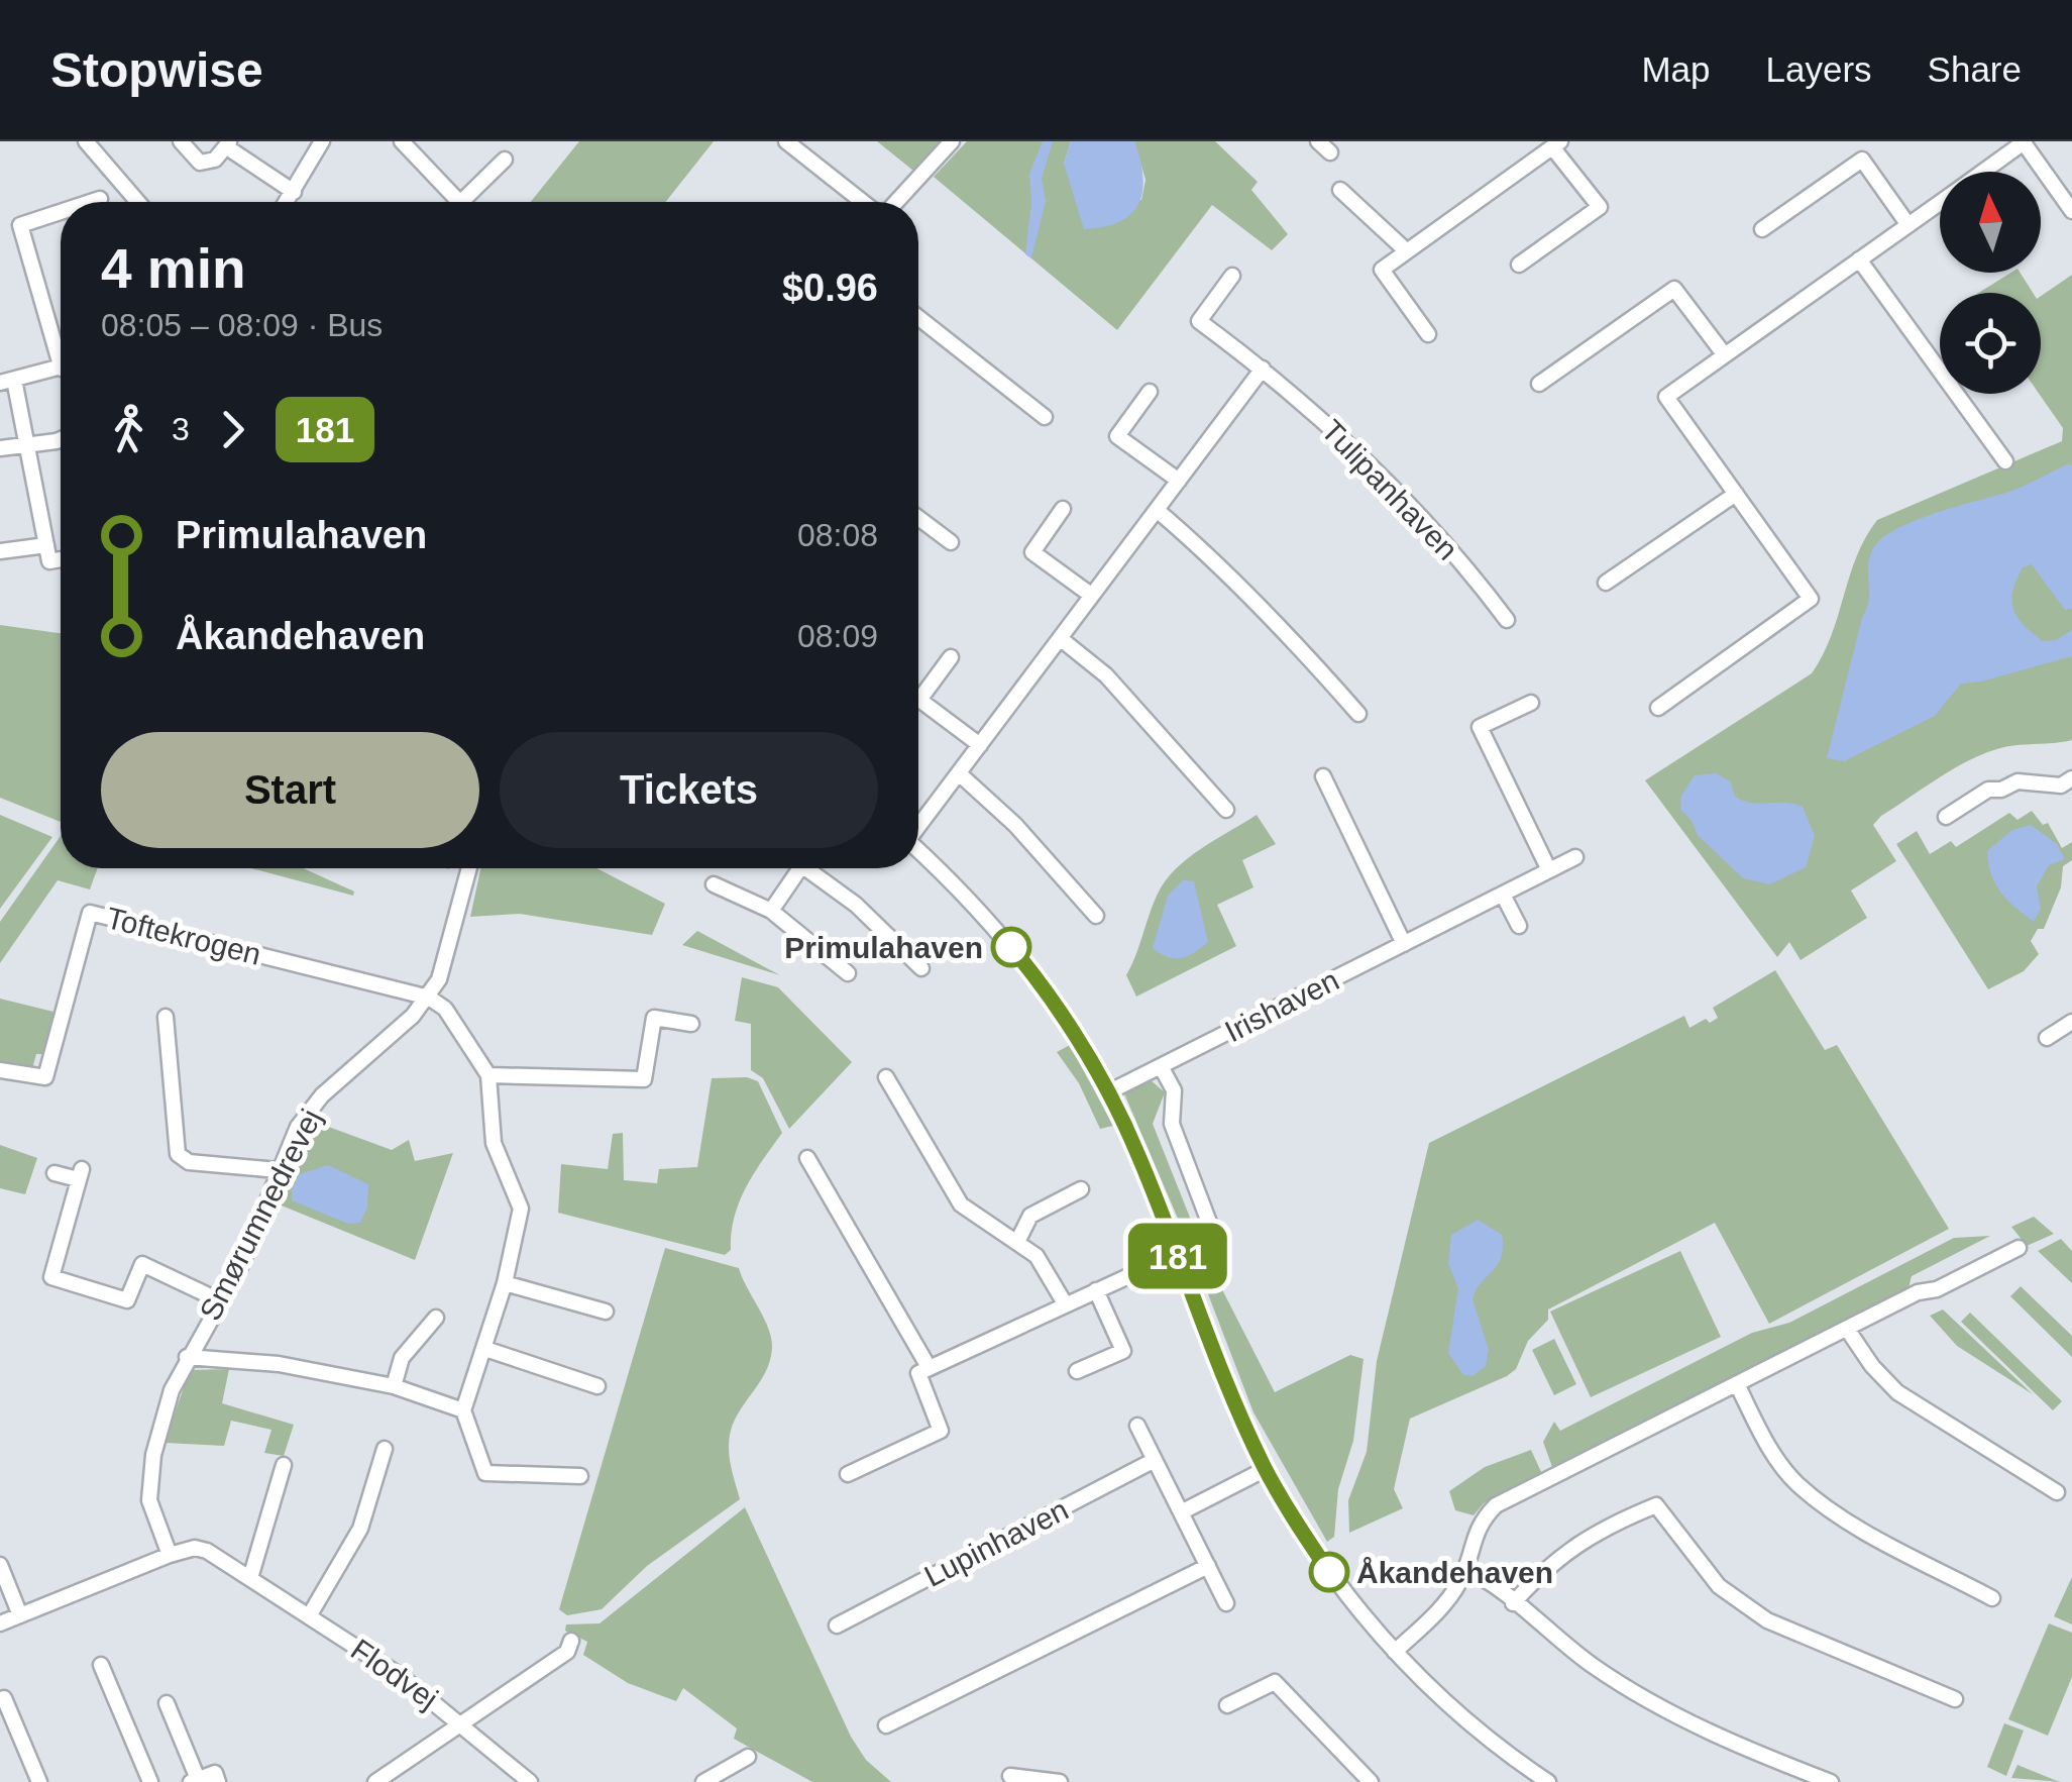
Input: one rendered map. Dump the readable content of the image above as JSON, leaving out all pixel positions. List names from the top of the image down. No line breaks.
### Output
{"streets":{"street":["Tulipanhaven","Toftekrogen","Irishaven","Smørumnedrevej","Lupinhaven","Flodvej"]},"crossings":[["Toftekrogen","Smørumnedrevej"],["Smørumnedrevej","Flodvej"]],"places":["Primulahaven","Åkandehaven"],"lines":["bus line 181"],"north":"top","page":{"header":"Stopwise","nav":["Map","Layers","Share"],"on_map":"181","heading":["4 min","08:05 – 08:09 · Bus","$0.96"],"legs":["3","181"],"list":[{"name":"Primulahaven","value":"08:08"},{"name":"Åkandehaven","value":"08:09"}],"buttons":["Start","Tickets"]}}
